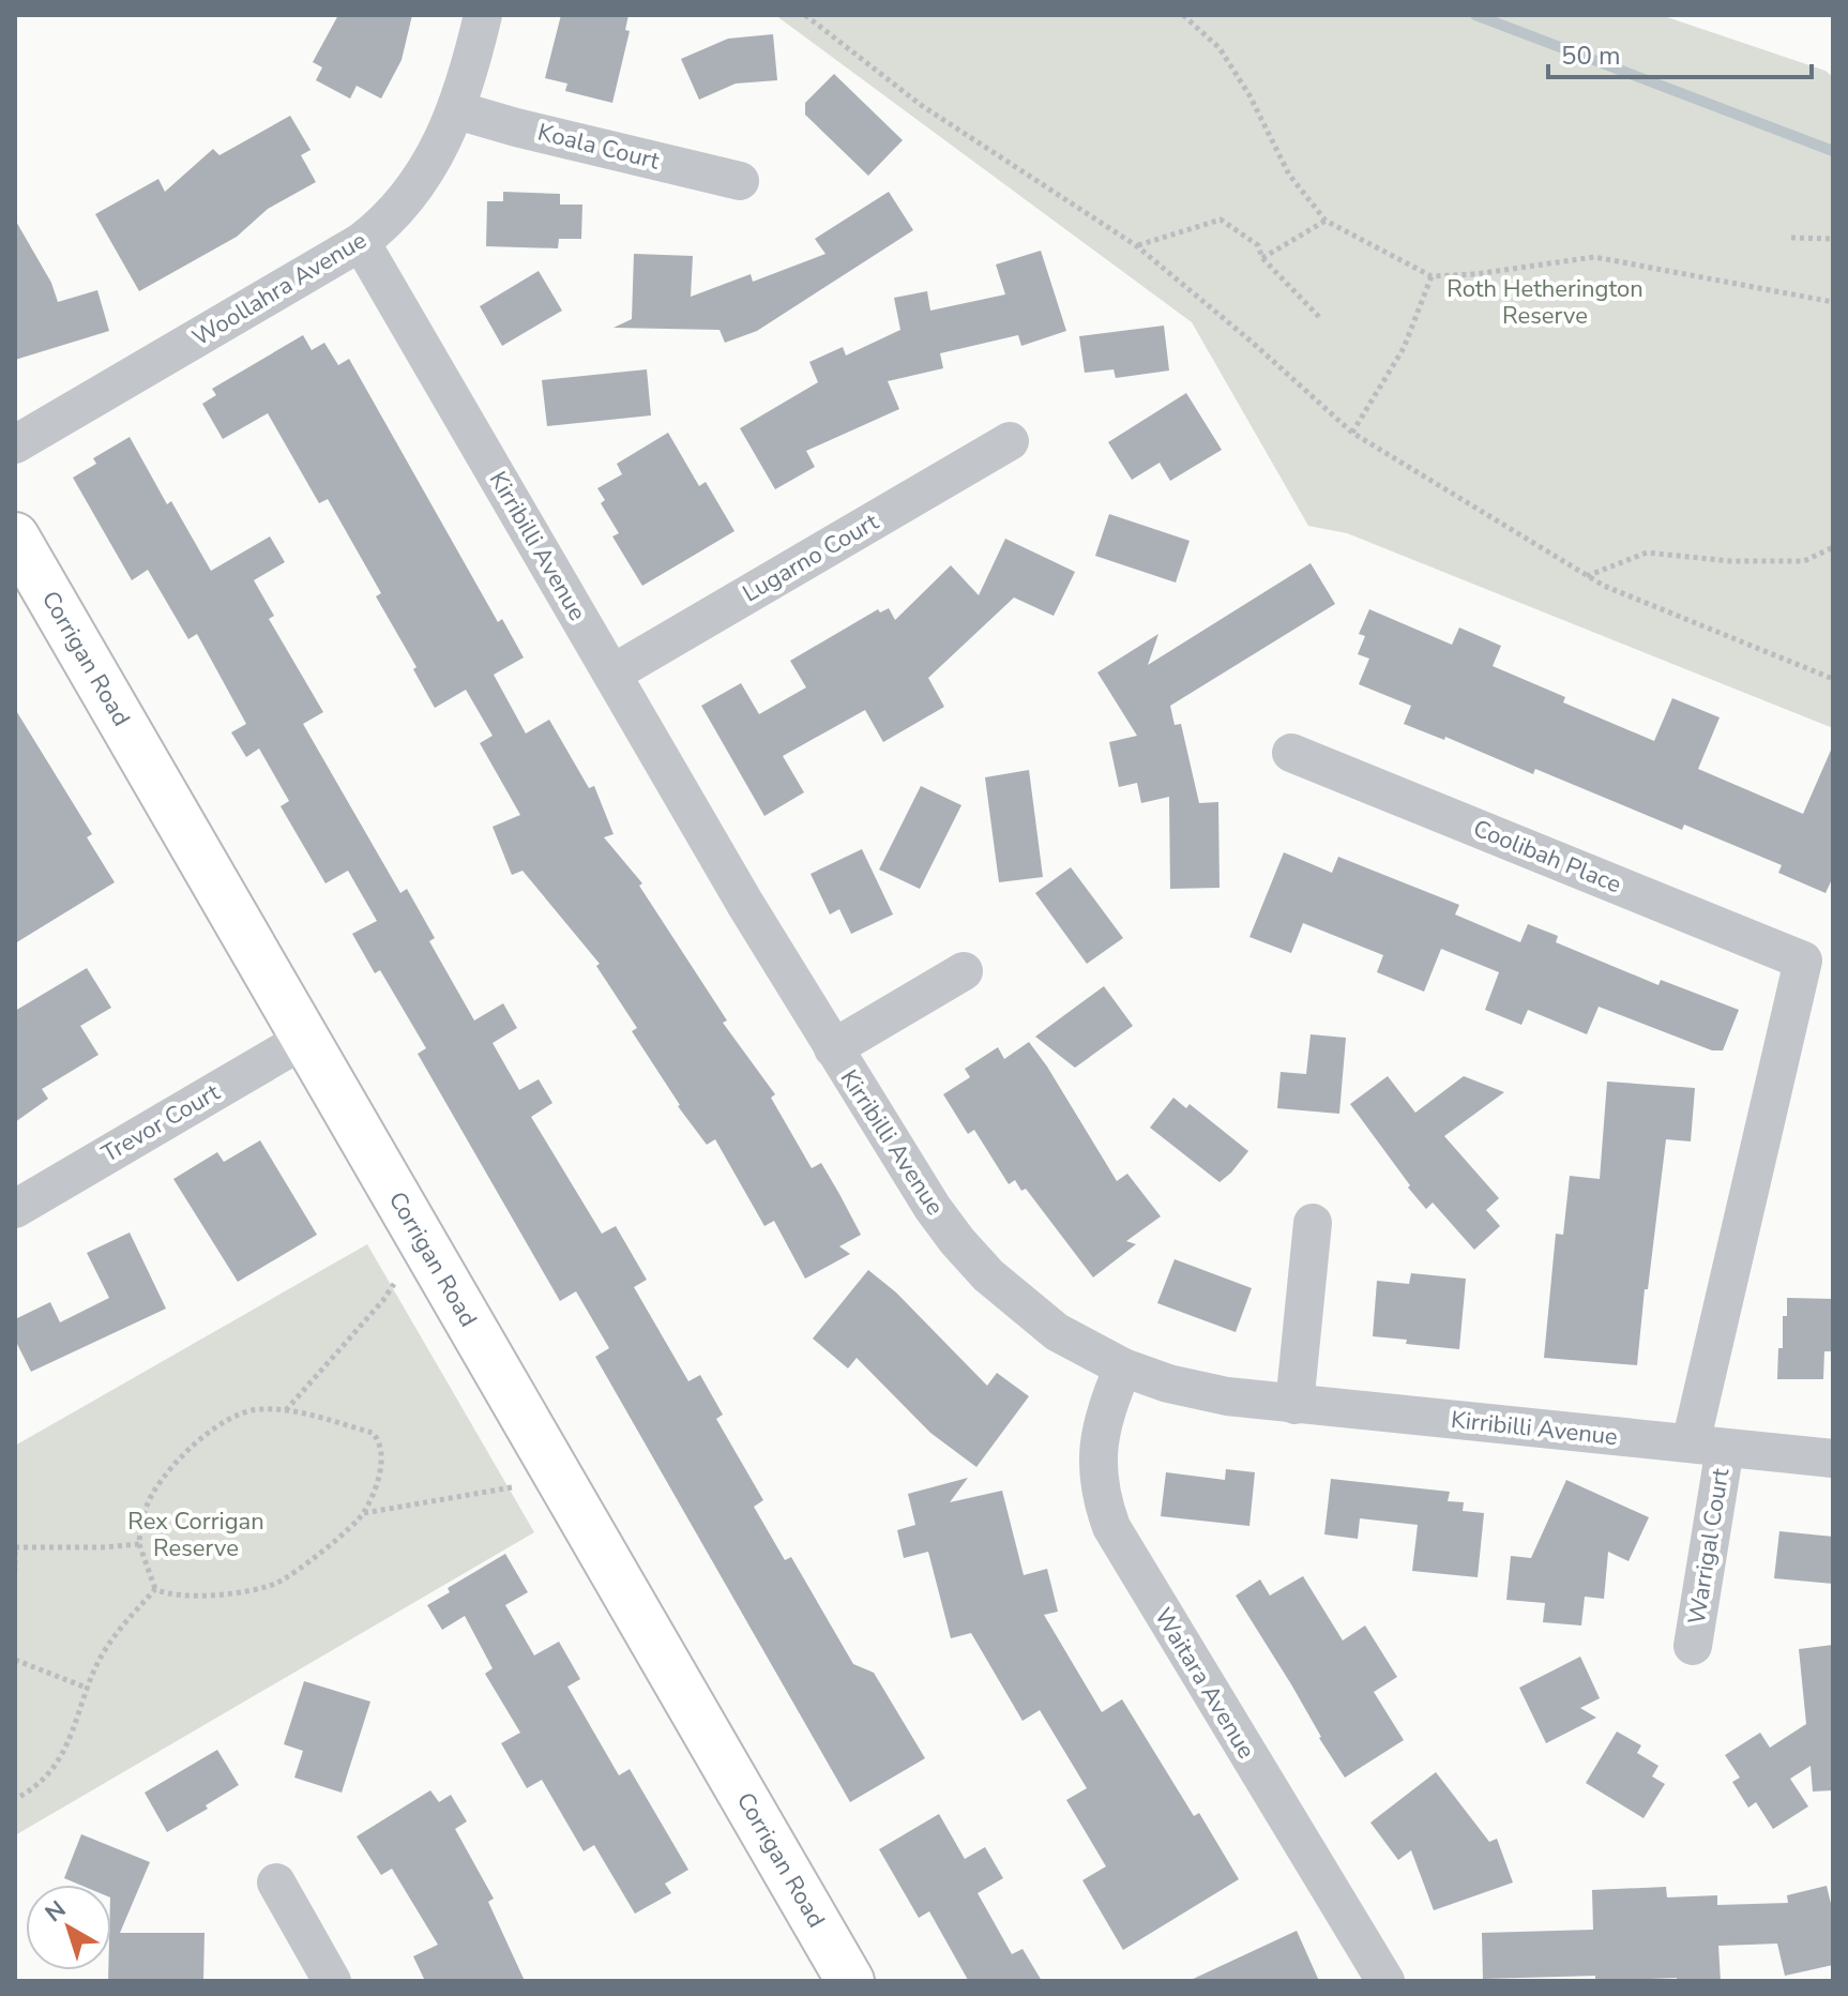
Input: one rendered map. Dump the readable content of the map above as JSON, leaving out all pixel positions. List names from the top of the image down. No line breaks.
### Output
{"streets":{"main road":["Corrigan Road"],"street":["Koala Court","Woollahra Avenue","Kirribilli Avenue","Lugarno Court","Coolibah Place","Trevor Court","Warrigal Court","Waitara Avenue"]},"crossings":[["Koala Court","Woollahra Avenue"],["Woollahra Avenue","Kirribilli Avenue"],["Kirribilli Avenue","Lugarno Court"],["Kirribilli Avenue","Coolibah Place"],["Kirribilli Avenue","Warrigal Court"],["Kirribilli Avenue","Waitara Avenue"],["Corrigan Road","Trevor Court"],["Coolibah Place","Warrigal Court"]],"parks":["Roth Hetherington Reserve","Rex Corrigan Reserve"],"scale_bar":"50 m","north":"top left"}
